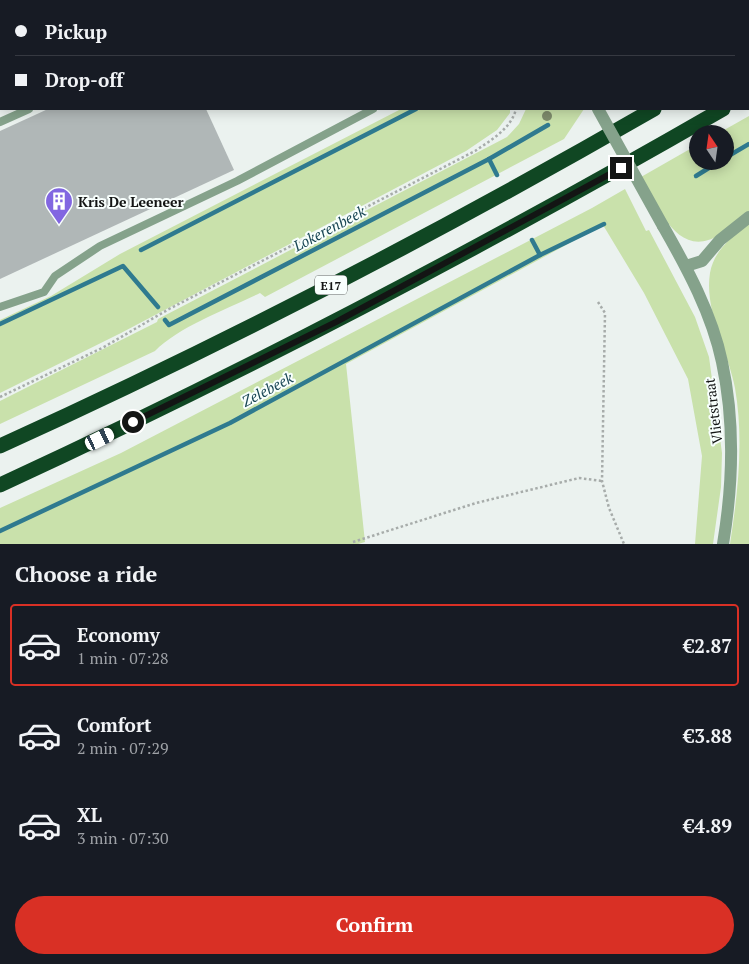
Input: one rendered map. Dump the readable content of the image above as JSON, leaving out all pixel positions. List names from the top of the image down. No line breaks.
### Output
{"streets":{"highway":["E17"],"street":["Vlietstraat"]},"water":["Lokerenbeek","Zelebeek"],"places":{"building":["Kris De Leeneer"]},"north":"top","page":{"banner":["Pickup","Drop-off"],"heading":"Choose a ride","list":[{"name":"Economy","note":"1 min · 07:28","value":"€2.87"},{"name":"Comfort","note":"2 min · 07:29","value":"€3.88"},{"name":"XL","note":"3 min · 07:30","value":"€4.89"}],"buttons":"Confirm"}}
